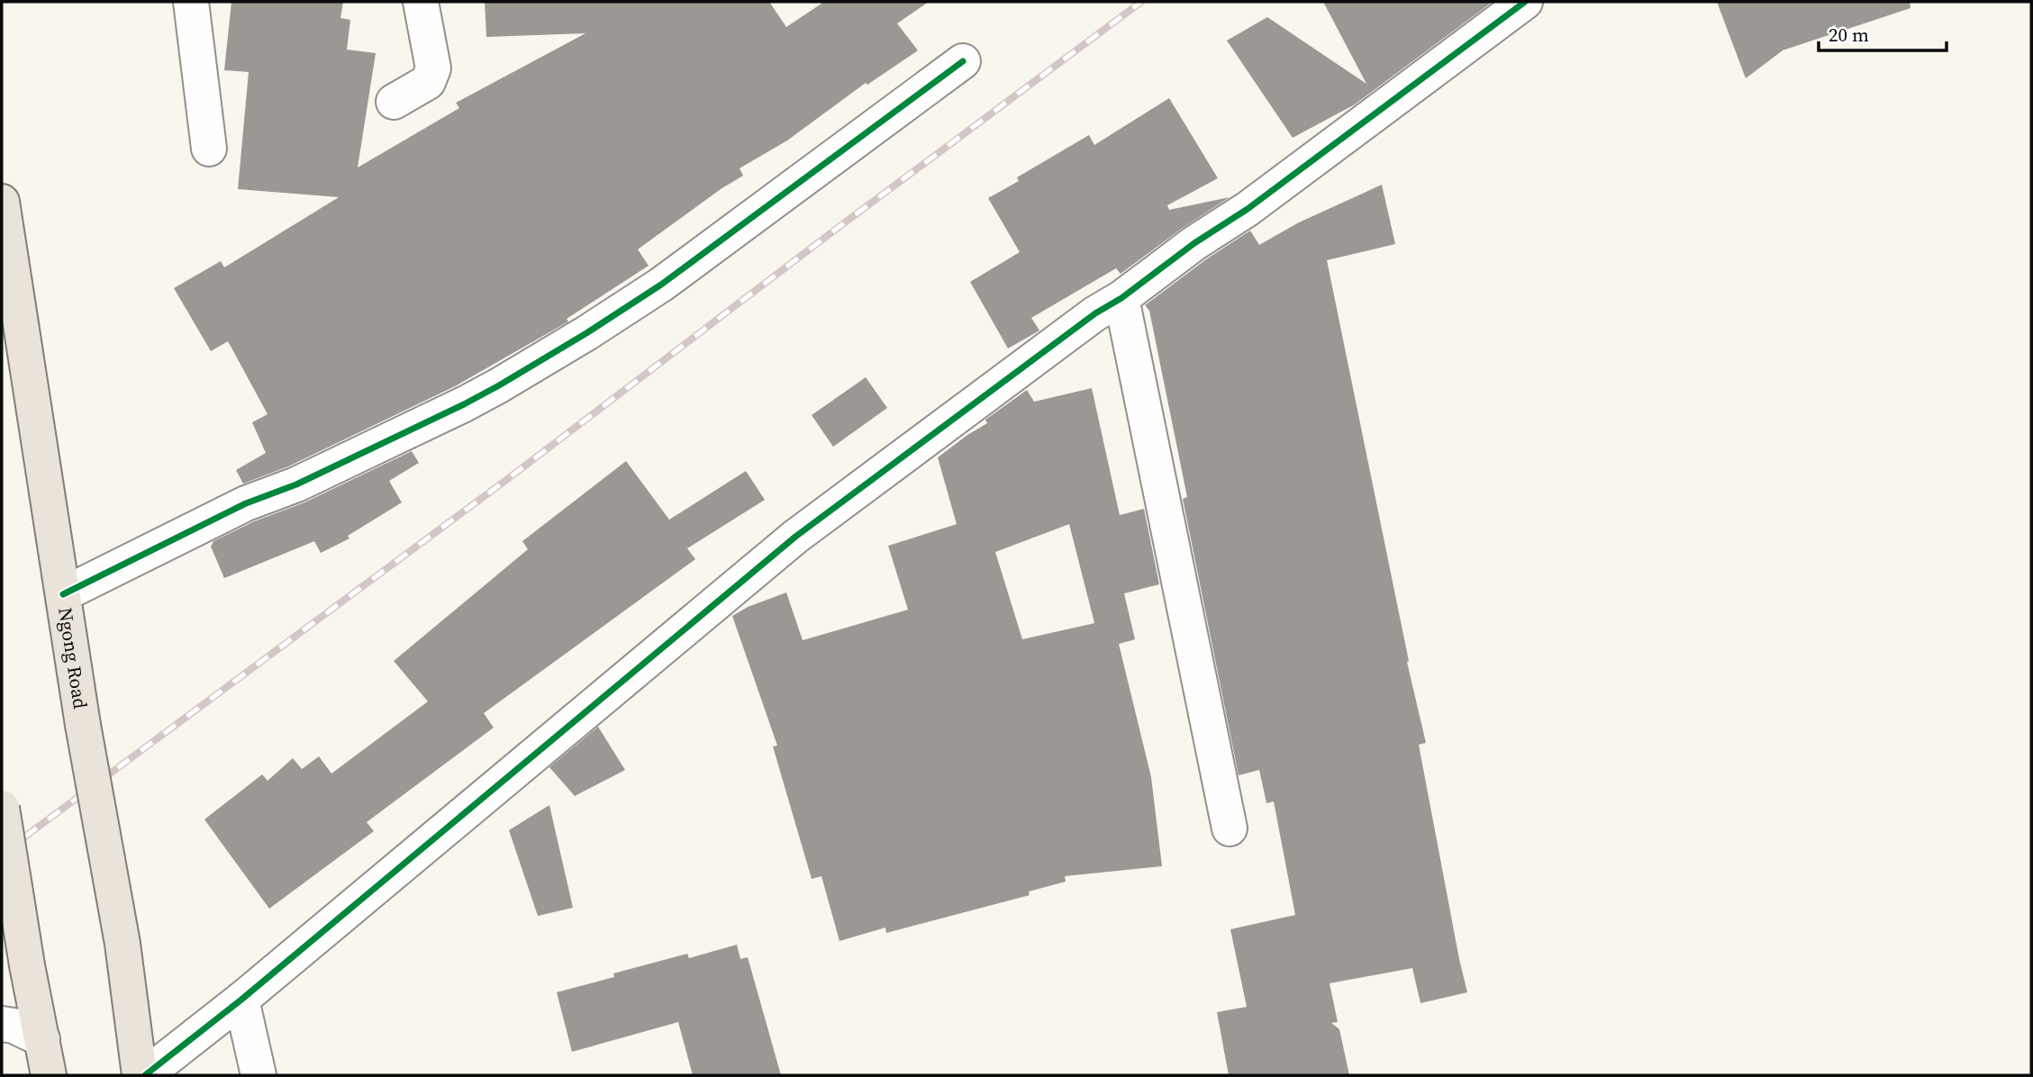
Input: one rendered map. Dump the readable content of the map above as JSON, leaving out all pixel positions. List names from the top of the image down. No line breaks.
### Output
{"streets":{"main road":["Ngong Road"]},"scale_bar":"20 m"}
